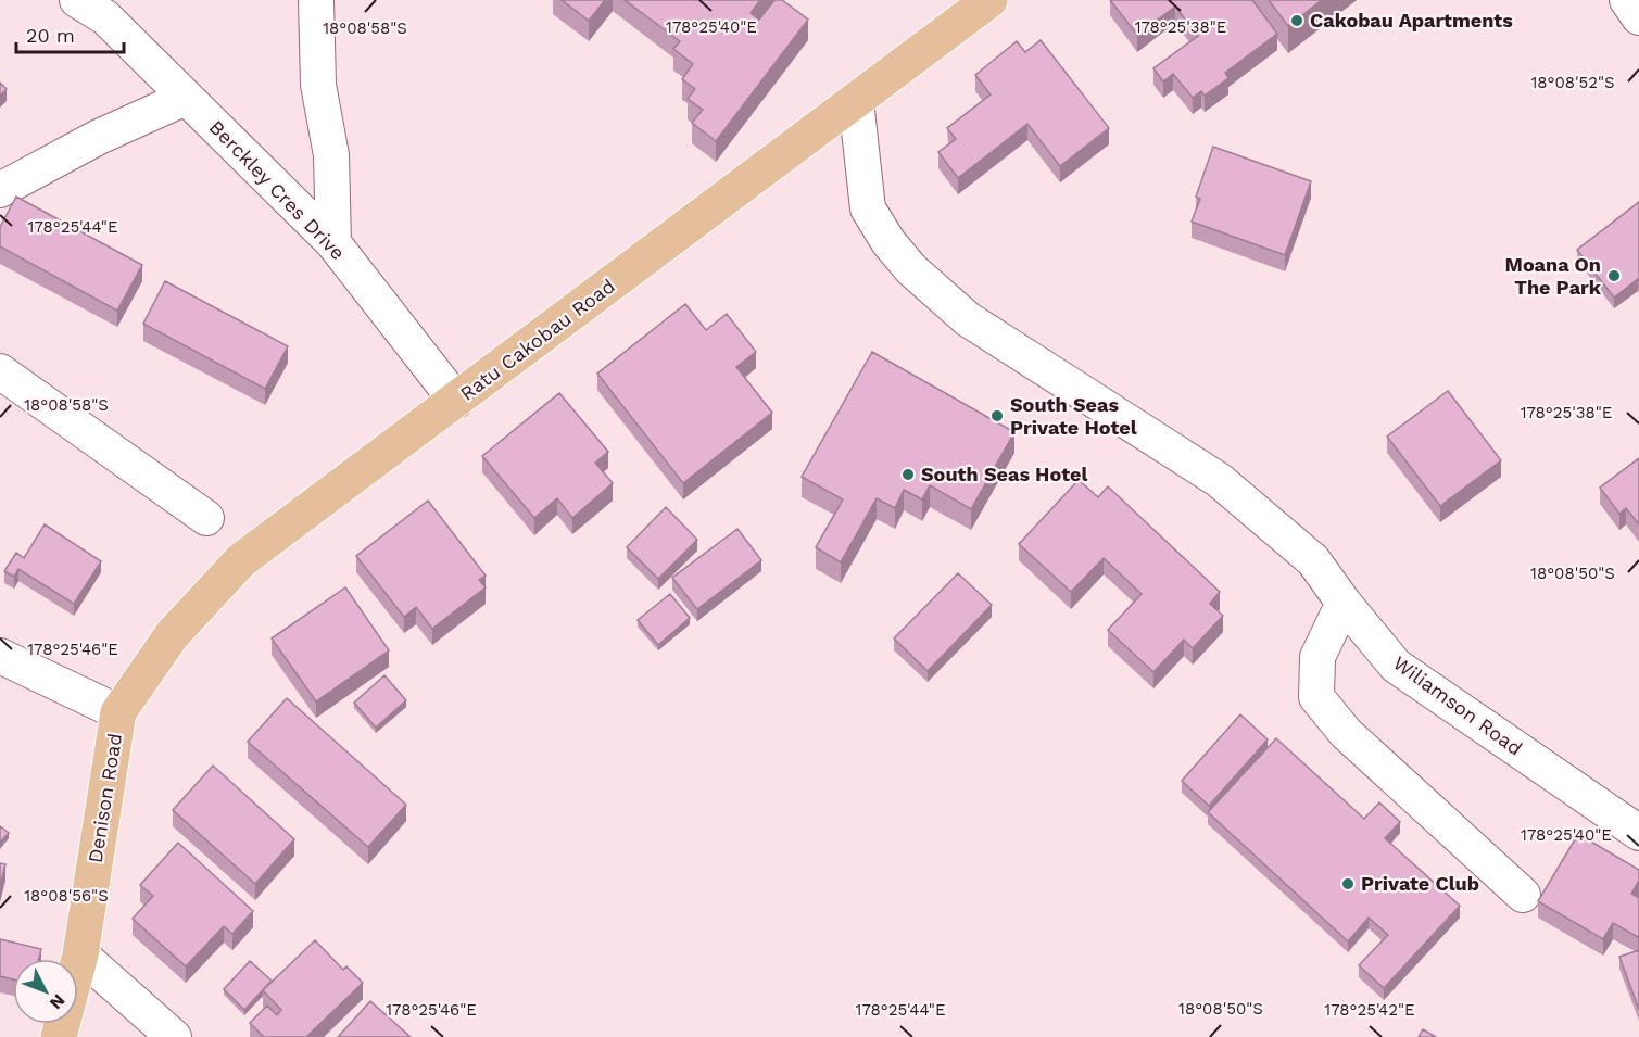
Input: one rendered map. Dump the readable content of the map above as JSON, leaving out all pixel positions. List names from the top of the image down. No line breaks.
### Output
{"streets":{"main road":["Ratu Cakobau Road","Denison Road"],"street":["Berckley Cres Drive","Wiliamson Road"]},"crossings":[["Berckley Cres Drive","Ratu Cakobau Road"],["Ratu Cakobau Road","Wiliamson Road"],["Ratu Cakobau Road","Denison Road"]],"places":["Cakobau Apartments","Moana On The Park","South Seas Private Hotel","South Seas Hotel","Private Club"],"scale_bar":"20 m","north":"bottom right","coordinates":["178°25'40\"E","178°25'38\"E","18°08'58\"S","18°08'52\"S","178°25'44\"E","18°08'50\"S","178°25'46\"E","18°08'56\"S","178°25'42\"E"]}
